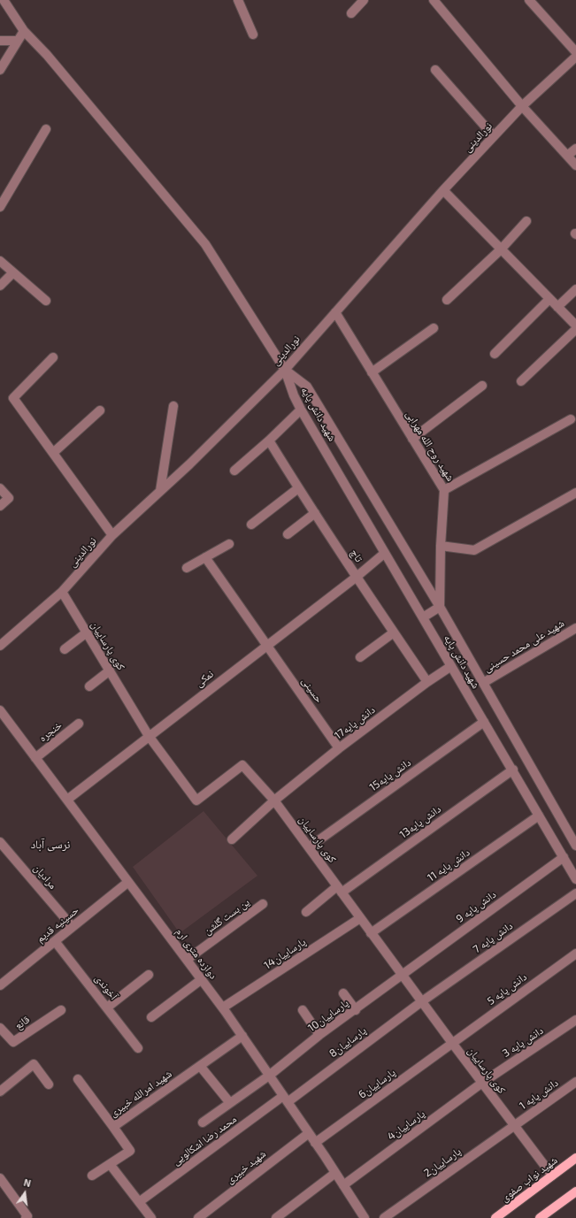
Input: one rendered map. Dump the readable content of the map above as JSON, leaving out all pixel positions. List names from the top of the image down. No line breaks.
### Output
{"streets":{"main road":["شهید نواب صفوی"],"street":["نورالدینی","شهید دانش پایه","شهید روح الله مهرابی","تاچ","کوی پارساییان","شهید علی محمد حسینی","نمکی","حسینی","دانش پایه17","خنجره","دانش پایه15","دانش پایه13","دانش پایه 11","مرادیان","دانش پایه 9","ین بست گلشن","حسینیه قدیم","دانش پایه 7","دوازده متری ارم","پارساییان14","آخوندی","دانش پایه 5","پارساییان10","قانع","پارساییان8","دانش پایه 3","پارساییان6","شهید امرالله خبیری","دانش پایه 1","پارساییان4","محمد رضا اشکالویی","پارساییان2","شهید خبیری"]},"crossings":[["نورالدینی","شهید دانش پایه"],["نورالدینی","شهید روح الله مهرابی"],["نورالدینی","کوی پارساییان"],["شهید دانش پایه","شهید روح الله مهرابی"],["شهید دانش پایه","شهید علی محمد حسینی"],["شهید دانش پایه","نمکی"],["شهید دانش پایه","دانش پایه17"],["شهید دانش پایه","دانش پایه15"],["شهید دانش پایه","دانش پایه13"],["شهید دانش پایه","دانش پایه 11"],["شهید دانش پایه","دانش پایه 9"],["تاچ","نمکی"],["تاچ","دانش پایه17"],["کوی پارساییان","نمکی"],["کوی پارساییان","دانش پایه17"],["کوی پارساییان","دانش پایه15"],["کوی پارساییان","دانش پایه13"],["کوی پارساییان","دانش پایه 11"],["کوی پارساییان","دانش پایه 9"],["کوی پارساییان","دانش پایه 7"],["کوی پارساییان","پارساییان14"],["کوی پارساییان","دانش پایه 5"],["کوی پارساییان","پارساییان10"],["کوی پارساییان","پارساییان8"],["کوی پارساییان","دانش پایه 3"],["کوی پارساییان","پارساییان6"],["کوی پارساییان","دانش پایه 1"],["کوی پارساییان","پارساییان4"],["کوی پارساییان","پارساییان2"],["کوی پارساییان","شهید نواب صفوی"],["نمکی","حسینی"],["نمکی","دوازده متری ارم"],["حسینی","دانش پایه17"],["خنجره","دوازده متری ارم"],["مرادیان","حسینیه قدیم"],["دانش پایه 9","پارساییان10"],["ین بست گلشن","دوازده متری ارم"],["حسینیه قدیم","دوازده متری ارم"],["حسینیه قدیم","آخوندی"],["دانش پایه 7","پارساییان8"],["دوازده متری ارم","پارساییان14"],["دوازده متری ارم","پارساییان10"],["دوازده متری ارم","پارساییان8"],["دوازده متری ارم","پارساییان6"],["دوازده متری ارم","شهید امرالله خبیری"],["دوازده متری ارم","پارساییان4"],["دوازده متری ارم","محمد رضا اشکالویی"],["دوازده متری ارم","شهید خبیری"],["دانش پایه 5","پارساییان6"],["پارساییان8","محمد رضا اشکالویی"],["دانش پایه 3","پارساییان4"],["دانش پایه 1","پارساییان2"]],"districts":["نرسی آباد"],"north":"top"}
